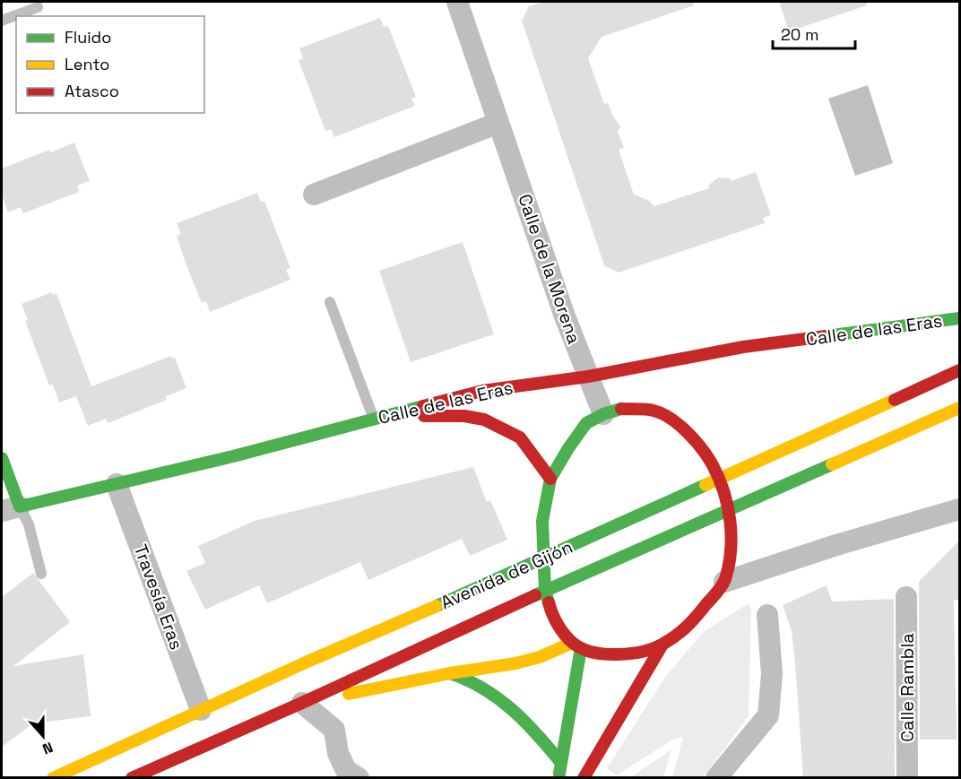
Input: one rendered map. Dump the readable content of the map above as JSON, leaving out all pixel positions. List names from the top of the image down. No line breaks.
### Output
{"streets":{"main road":["Calle de las Eras","Avenida de Gijón"],"street":["Calle de la Morena","Travesía Eras","Calle Rambla"]},"crossings":[["Calle de la Morena","Calle de las Eras"],["Calle de las Eras","Travesía Eras"],["Avenida de Gijón","Travesía Eras"]],"legend":["Fluido","Lento","Atasco"],"scale_bar":"20 m","north":"bottom"}
